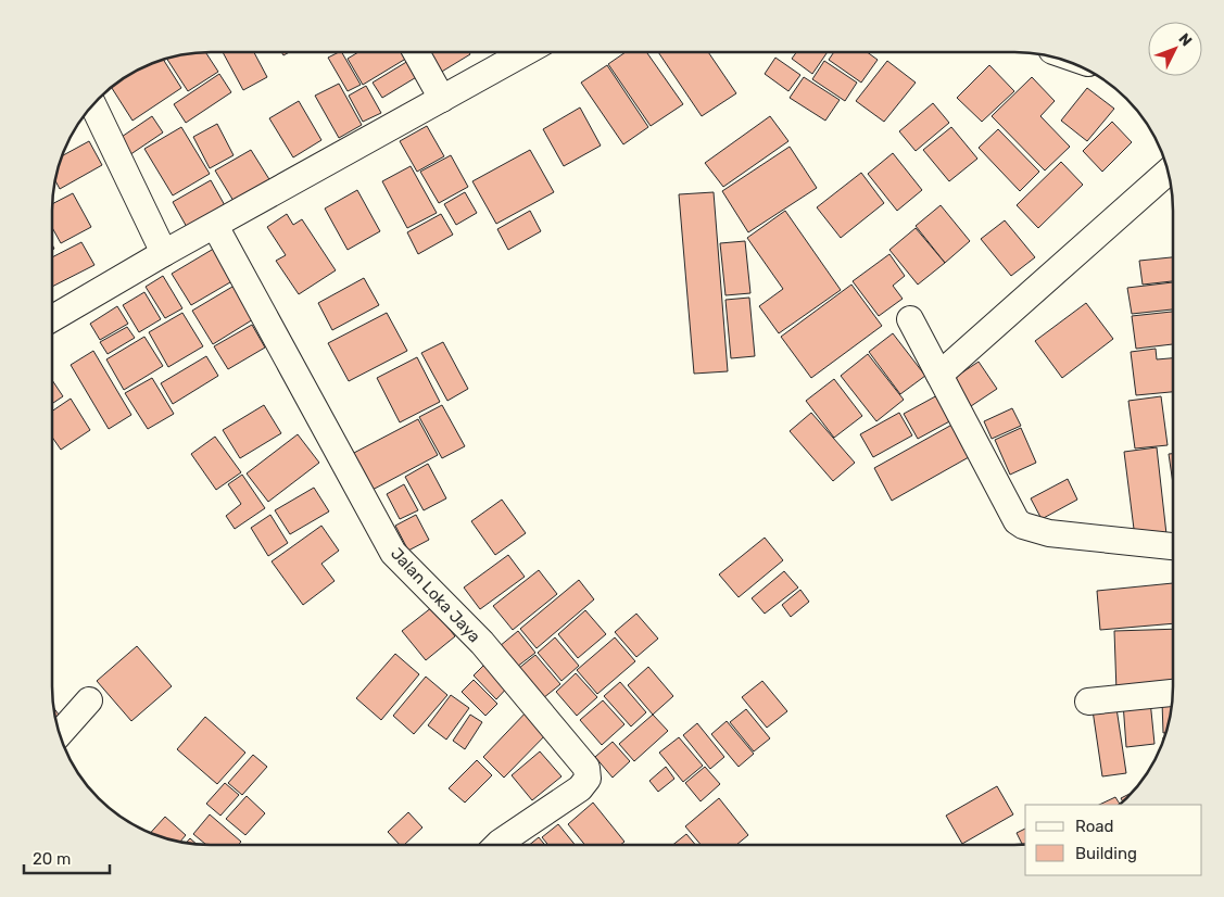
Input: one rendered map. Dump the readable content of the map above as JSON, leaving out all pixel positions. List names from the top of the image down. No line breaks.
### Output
{"streets":{"street":["Jalan Loka Jaya"]},"legend":["Road","Building"],"scale_bar":"20 m","north":"top right"}
